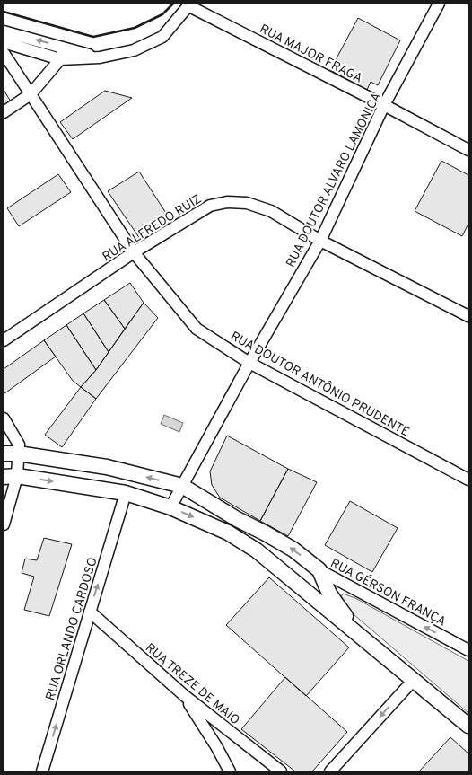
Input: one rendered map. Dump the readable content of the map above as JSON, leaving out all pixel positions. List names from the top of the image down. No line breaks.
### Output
{"streets":{"street":["RUA MAJOR FRAGA","RUA DOUTOR ALVARO LAMONICA","RUA ALFREDO RUIZ","RUA DOUTOR ANTÔNIO PRUDENTE","RUA GÉRSON FRANÇA","RUA ORLANDO CARDOSO","RUA TREZE DE MAIO"]},"crossings":[["RUA MAJOR FRAGA","RUA DOUTOR ALVARO LAMONICA"],["RUA DOUTOR ALVARO LAMONICA","RUA ALFREDO RUIZ"],["RUA DOUTOR ALVARO LAMONICA","RUA DOUTOR ANTÔNIO PRUDENTE"],["RUA ALFREDO RUIZ","RUA DOUTOR ANTÔNIO PRUDENTE"],["RUA ORLANDO CARDOSO","RUA TREZE DE MAIO"]],"one_way":["RUA ORLANDO CARDOSO"]}
